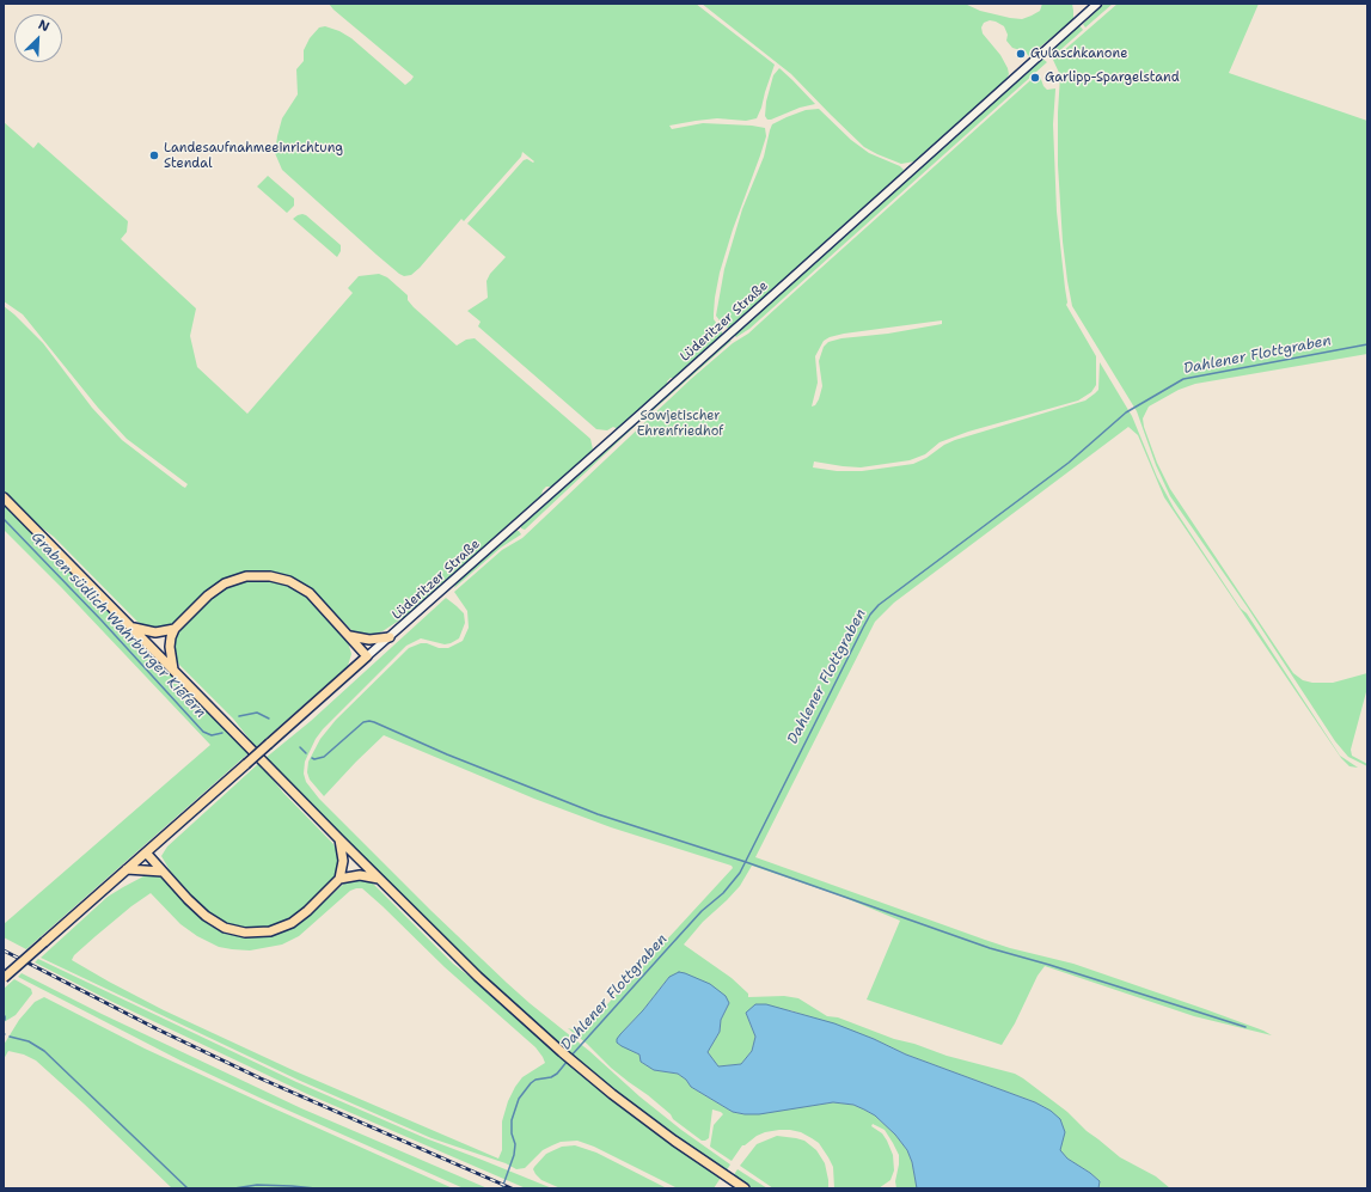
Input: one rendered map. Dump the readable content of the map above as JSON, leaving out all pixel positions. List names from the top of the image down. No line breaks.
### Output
{"streets":{"main road":["Lüderitzer Straße"]},"water":["Dahlener Flottgraben","Graben südlich Wahrburger Kiefern"],"parks":["Sowjetischer Ehrenfriedhof"],"places":["Gulaschkanone","Garlipp-Spargelstand","Landesaufnahmeeinrichtung Stendal"],"north":"top right"}
